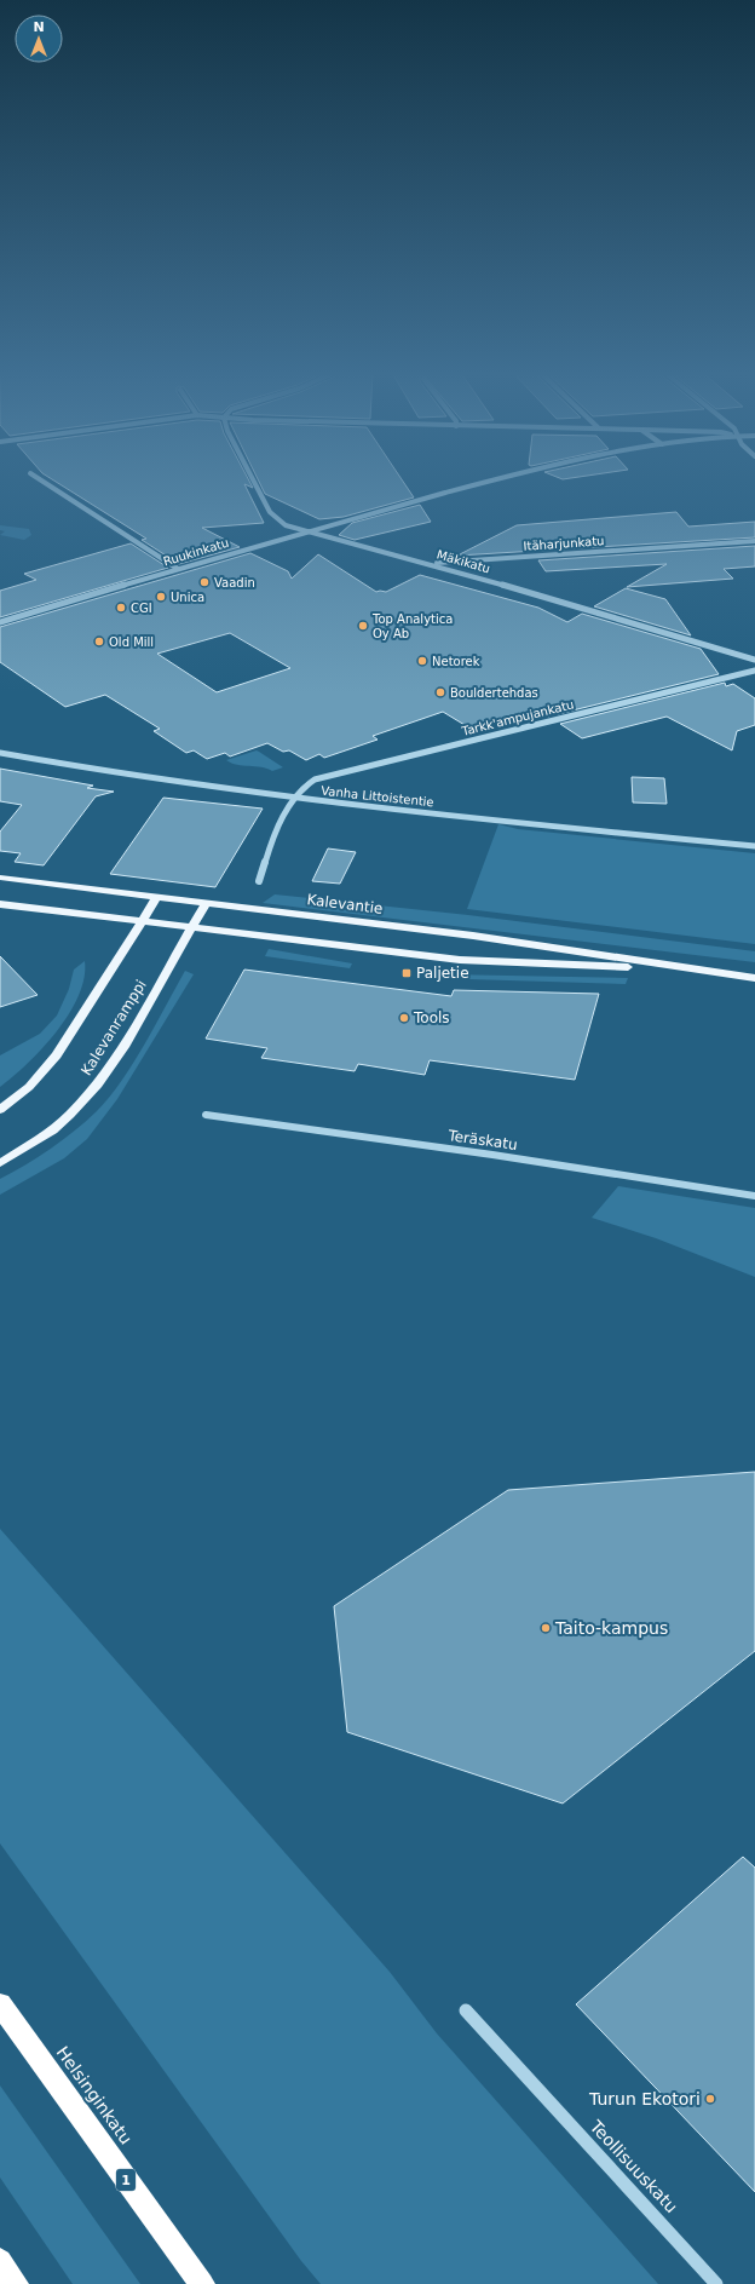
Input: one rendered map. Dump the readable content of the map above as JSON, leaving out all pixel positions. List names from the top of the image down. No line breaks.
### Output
{"streets":{"highway":["Helsinginkatu","1"],"main road":["Kalevantie","Kalevanramppi"],"street":["Itäharjunkatu","Ruukinkatu","Mäkikatu","Tarkk'ampujankatu","Vanha Littoistentie","Teräskatu","Teollisuuskatu"]},"crossings":[["Itäharjunkatu","Mäkikatu"],["Ruukinkatu","Mäkikatu"],["Tarkk'ampujankatu","Vanha Littoistentie"],["Kalevantie","Kalevanramppi"]],"places":{"other":["Vaadin","Unica","CGI","Top Analytica Oy Ab","Old Mill","Netorek","Bouldertehdas","Tools","Taito-kampus","Turun Ekotori"],"transit":["Paljetie"]},"north":"top"}
